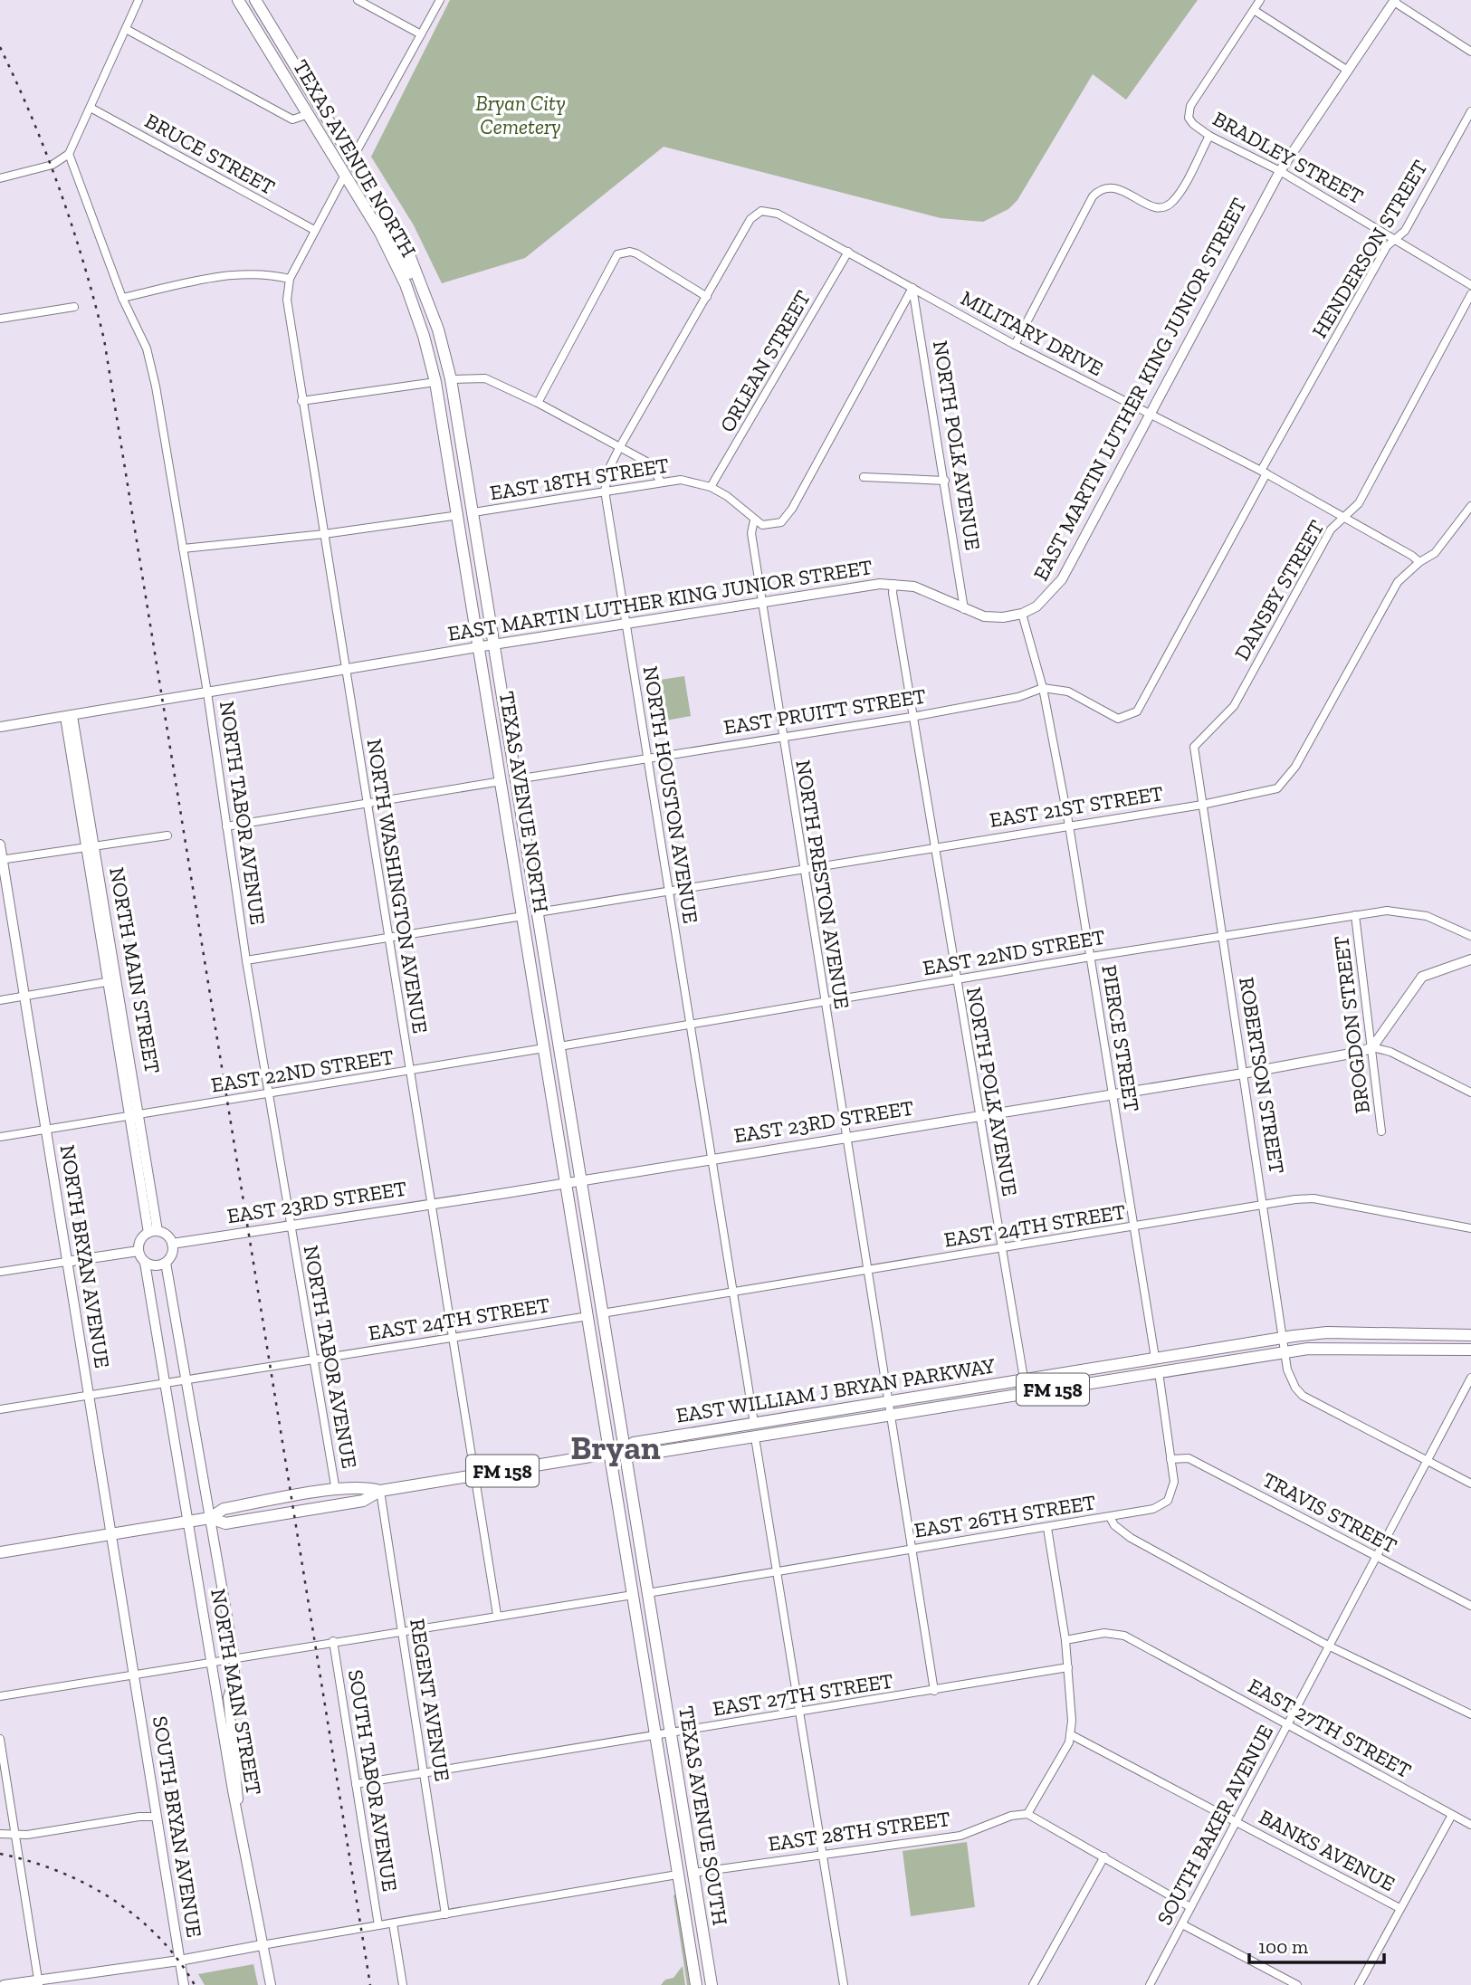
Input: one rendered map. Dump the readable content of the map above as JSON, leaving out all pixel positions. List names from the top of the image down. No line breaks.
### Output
{"streets":{"main road":["TEXAS AVENUE NORTH","FM 158","EAST WILLIAM J BRYAN PARKWAY","TEXAS AVENUE SOUTH"],"street":["BRUCE STREET","BRADLEY STREET","HENDERSON STREET","MILITARY DRIVE","ORLEAN STREET","EAST MARTIN LUTHER KING JUNIOR STREET","NORTH POLK AVENUE","EAST 18TH STREET","DANSBY STREET","EAST PRUITT STREET","NORTH HOUSTON AVENUE","EAST 21ST STREET","NORTH TABOR AVENUE","NORTH PRESTON AVENUE","NORTH WASHINGTON AVENUE","EAST 22ND STREET","NORTH MAIN STREET","BROGDON STREET","PIERCE STREET","ROBERTSON STREET","EAST 23RD STREET","EAST 24TH STREET","NORTH BRYAN AVENUE","TRAVIS STREET","EAST 26TH STREET","EAST 27TH STREET","REGENT AVENUE","SOUTH TABOR AVENUE","SOUTH BAKER AVENUE","SOUTH BRYAN AVENUE","EAST 28TH STREET","BANKS AVENUE"]},"crossings":[["BRUCE STREET","NORTH WASHINGTON AVENUE"],["BRADLEY STREET","HENDERSON STREET"],["BRADLEY STREET","EAST MARTIN LUTHER KING JUNIOR STREET"],["TEXAS AVENUE NORTH","EAST MARTIN LUTHER KING JUNIOR STREET"],["TEXAS AVENUE NORTH","EAST 18TH STREET"],["TEXAS AVENUE NORTH","EAST PRUITT STREET"],["TEXAS AVENUE NORTH","EAST 21ST STREET"],["TEXAS AVENUE NORTH","NORTH WASHINGTON AVENUE"],["TEXAS AVENUE NORTH","EAST 22ND STREET"],["TEXAS AVENUE NORTH","EAST 23RD STREET"],["TEXAS AVENUE NORTH","EAST 24TH STREET"],["TEXAS AVENUE NORTH","EAST WILLIAM J BRYAN PARKWAY"],["TEXAS AVENUE NORTH","EAST 26TH STREET"],["TEXAS AVENUE NORTH","TEXAS AVENUE SOUTH"],["HENDERSON STREET","MILITARY DRIVE"],["HENDERSON STREET","EAST PRUITT STREET"],["HENDERSON STREET","PIERCE STREET"],["MILITARY DRIVE","ORLEAN STREET"],["MILITARY DRIVE","EAST MARTIN LUTHER KING JUNIOR STREET"],["MILITARY DRIVE","NORTH POLK AVENUE"],["MILITARY DRIVE","DANSBY STREET"],["MILITARY DRIVE","NORTH HOUSTON AVENUE"],["MILITARY DRIVE","EAST 21ST STREET"],["ORLEAN STREET","EAST 18TH STREET"],["EAST MARTIN LUTHER KING JUNIOR STREET","NORTH POLK AVENUE"],["EAST MARTIN LUTHER KING JUNIOR STREET","NORTH HOUSTON AVENUE"],["EAST MARTIN LUTHER KING JUNIOR STREET","NORTH TABOR AVENUE"],["EAST MARTIN LUTHER KING JUNIOR STREET","NORTH PRESTON AVENUE"],["EAST MARTIN LUTHER KING JUNIOR STREET","NORTH WASHINGTON AVENUE"],["EAST MARTIN LUTHER KING JUNIOR STREET","NORTH MAIN STREET"],["EAST MARTIN LUTHER KING JUNIOR STREET","PIERCE STREET"],["NORTH POLK AVENUE","EAST PRUITT STREET"],["NORTH POLK AVENUE","EAST 21ST STREET"],["NORTH POLK AVENUE","EAST 22ND STREET"],["NORTH POLK AVENUE","EAST 23RD STREET"],["NORTH POLK AVENUE","EAST 24TH STREET"],["NORTH POLK AVENUE","EAST WILLIAM J BRYAN PARKWAY"],["EAST 18TH STREET","NORTH HOUSTON AVENUE"],["EAST 18TH STREET","NORTH PRESTON AVENUE"],["DANSBY STREET","EAST 21ST STREET"],["DANSBY STREET","ROBERTSON STREET"],["EAST PRUITT STREET","NORTH HOUSTON AVENUE"],["EAST PRUITT STREET","NORTH PRESTON AVENUE"],["EAST PRUITT STREET","PIERCE STREET"],["NORTH HOUSTON AVENUE","EAST 21ST STREET"],["NORTH HOUSTON AVENUE","EAST 22ND STREET"],["NORTH HOUSTON AVENUE","EAST 23RD STREET"],["NORTH HOUSTON AVENUE","EAST 24TH STREET"],["NORTH HOUSTON AVENUE","EAST WILLIAM J BRYAN PARKWAY"],["EAST 21ST STREET","NORTH PRESTON AVENUE"],["EAST 21ST STREET","PIERCE STREET"],["EAST 21ST STREET","ROBERTSON STREET"],["NORTH TABOR AVENUE","EAST 22ND STREET"],["NORTH TABOR AVENUE","EAST 23RD STREET"],["NORTH TABOR AVENUE","EAST 24TH STREET"],["NORTH TABOR AVENUE","EAST WILLIAM J BRYAN PARKWAY"],["NORTH PRESTON AVENUE","EAST 22ND STREET"],["NORTH PRESTON AVENUE","EAST 23RD STREET"],["NORTH PRESTON AVENUE","EAST 24TH STREET"],["NORTH PRESTON AVENUE","EAST WILLIAM J BRYAN PARKWAY"],["NORTH PRESTON AVENUE","EAST 26TH STREET"],["NORTH PRESTON AVENUE","EAST 27TH STREET"],["NORTH WASHINGTON AVENUE","EAST 22ND STREET"],["NORTH WASHINGTON AVENUE","EAST 23RD STREET"],["NORTH WASHINGTON AVENUE","EAST 24TH STREET"],["NORTH WASHINGTON AVENUE","EAST WILLIAM J BRYAN PARKWAY"],["EAST 22ND STREET","NORTH MAIN STREET"],["EAST 22ND STREET","BROGDON STREET"],["EAST 22ND STREET","PIERCE STREET"],["EAST 22ND STREET","ROBERTSON STREET"],["EAST 22ND STREET","NORTH BRYAN AVENUE"],["NORTH MAIN STREET","EAST 23RD STREET"],["NORTH MAIN STREET","EAST 24TH STREET"],["NORTH MAIN STREET","FM 158"],["NORTH MAIN STREET","EAST WILLIAM J BRYAN PARKWAY"],["BROGDON STREET","EAST 23RD STREET"],["PIERCE STREET","EAST 23RD STREET"],["PIERCE STREET","EAST 24TH STREET"],["PIERCE STREET","EAST WILLIAM J BRYAN PARKWAY"],["ROBERTSON STREET","EAST 23RD STREET"],["ROBERTSON STREET","EAST 24TH STREET"],["ROBERTSON STREET","EAST WILLIAM J BRYAN PARKWAY"],["ROBERTSON STREET","SOUTH BAKER AVENUE"],["EAST 24TH STREET","NORTH BRYAN AVENUE"],["NORTH BRYAN AVENUE","FM 158"],["NORTH BRYAN AVENUE","SOUTH BRYAN AVENUE"],["FM 158","EAST WILLIAM J BRYAN PARKWAY"],["EAST WILLIAM J BRYAN PARKWAY","REGENT AVENUE"],["TRAVIS STREET","SOUTH BAKER AVENUE"],["EAST 26TH STREET","SOUTH BAKER AVENUE"],["EAST 27TH STREET","REGENT AVENUE"],["EAST 27TH STREET","SOUTH TABOR AVENUE"],["EAST 27TH STREET","TEXAS AVENUE SOUTH"],["EAST 27TH STREET","SOUTH BAKER AVENUE"],["TEXAS AVENUE SOUTH","EAST 28TH STREET"],["SOUTH BAKER AVENUE","BANKS AVENUE"]],"districts":["Bryan"],"parks":["Bryan City Cemetery"],"scale_bar":"100 m"}
